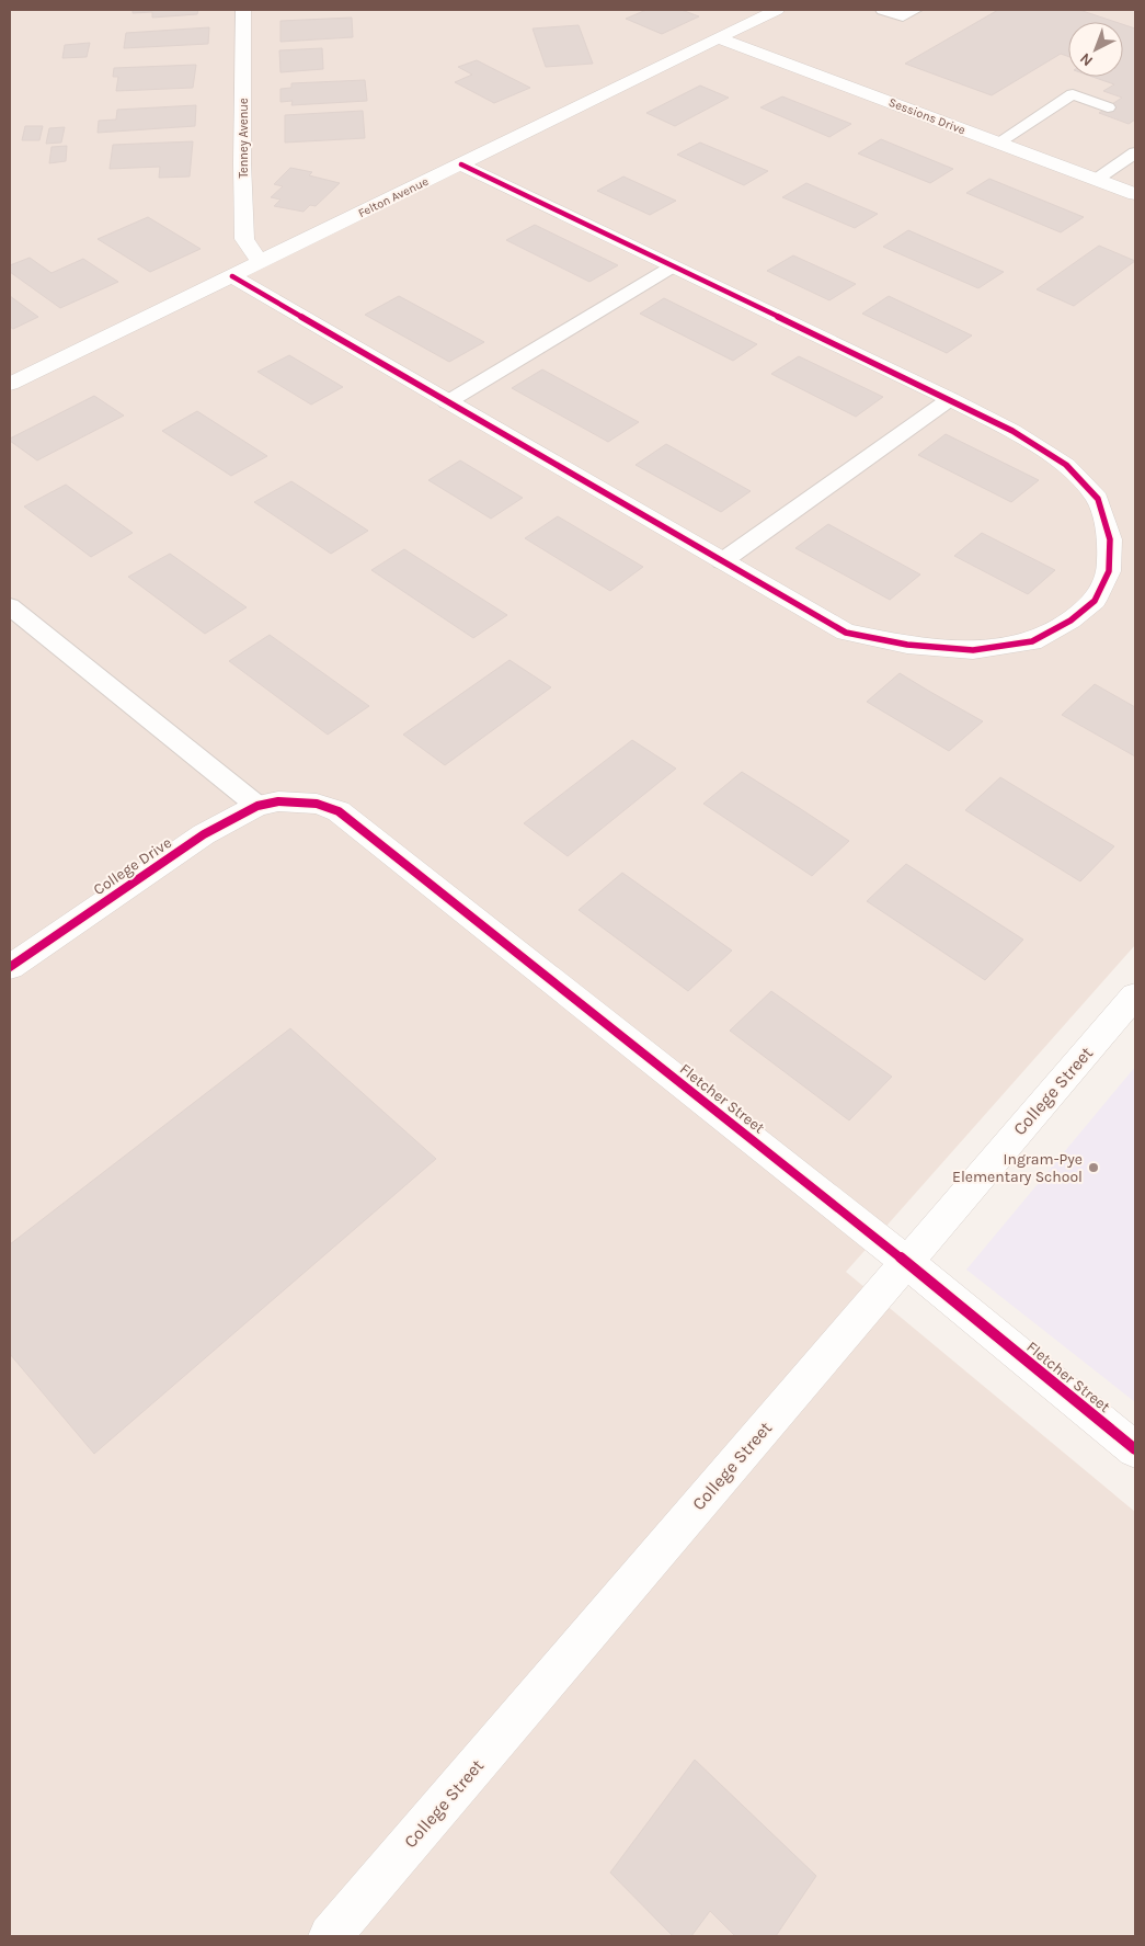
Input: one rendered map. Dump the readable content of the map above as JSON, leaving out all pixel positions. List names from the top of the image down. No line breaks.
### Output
{"streets":{"street":["Sessions Drive","Tenney Avenue","Felton Avenue","College Drive","College Street","Fletcher Street"]},"crossings":[["Sessions Drive","Felton Avenue"],["Tenney Avenue","Felton Avenue"],["College Drive","Fletcher Street"],["College Street","Fletcher Street"]],"places":["Ingram-Pye Elementary School"],"north":"bottom left"}
